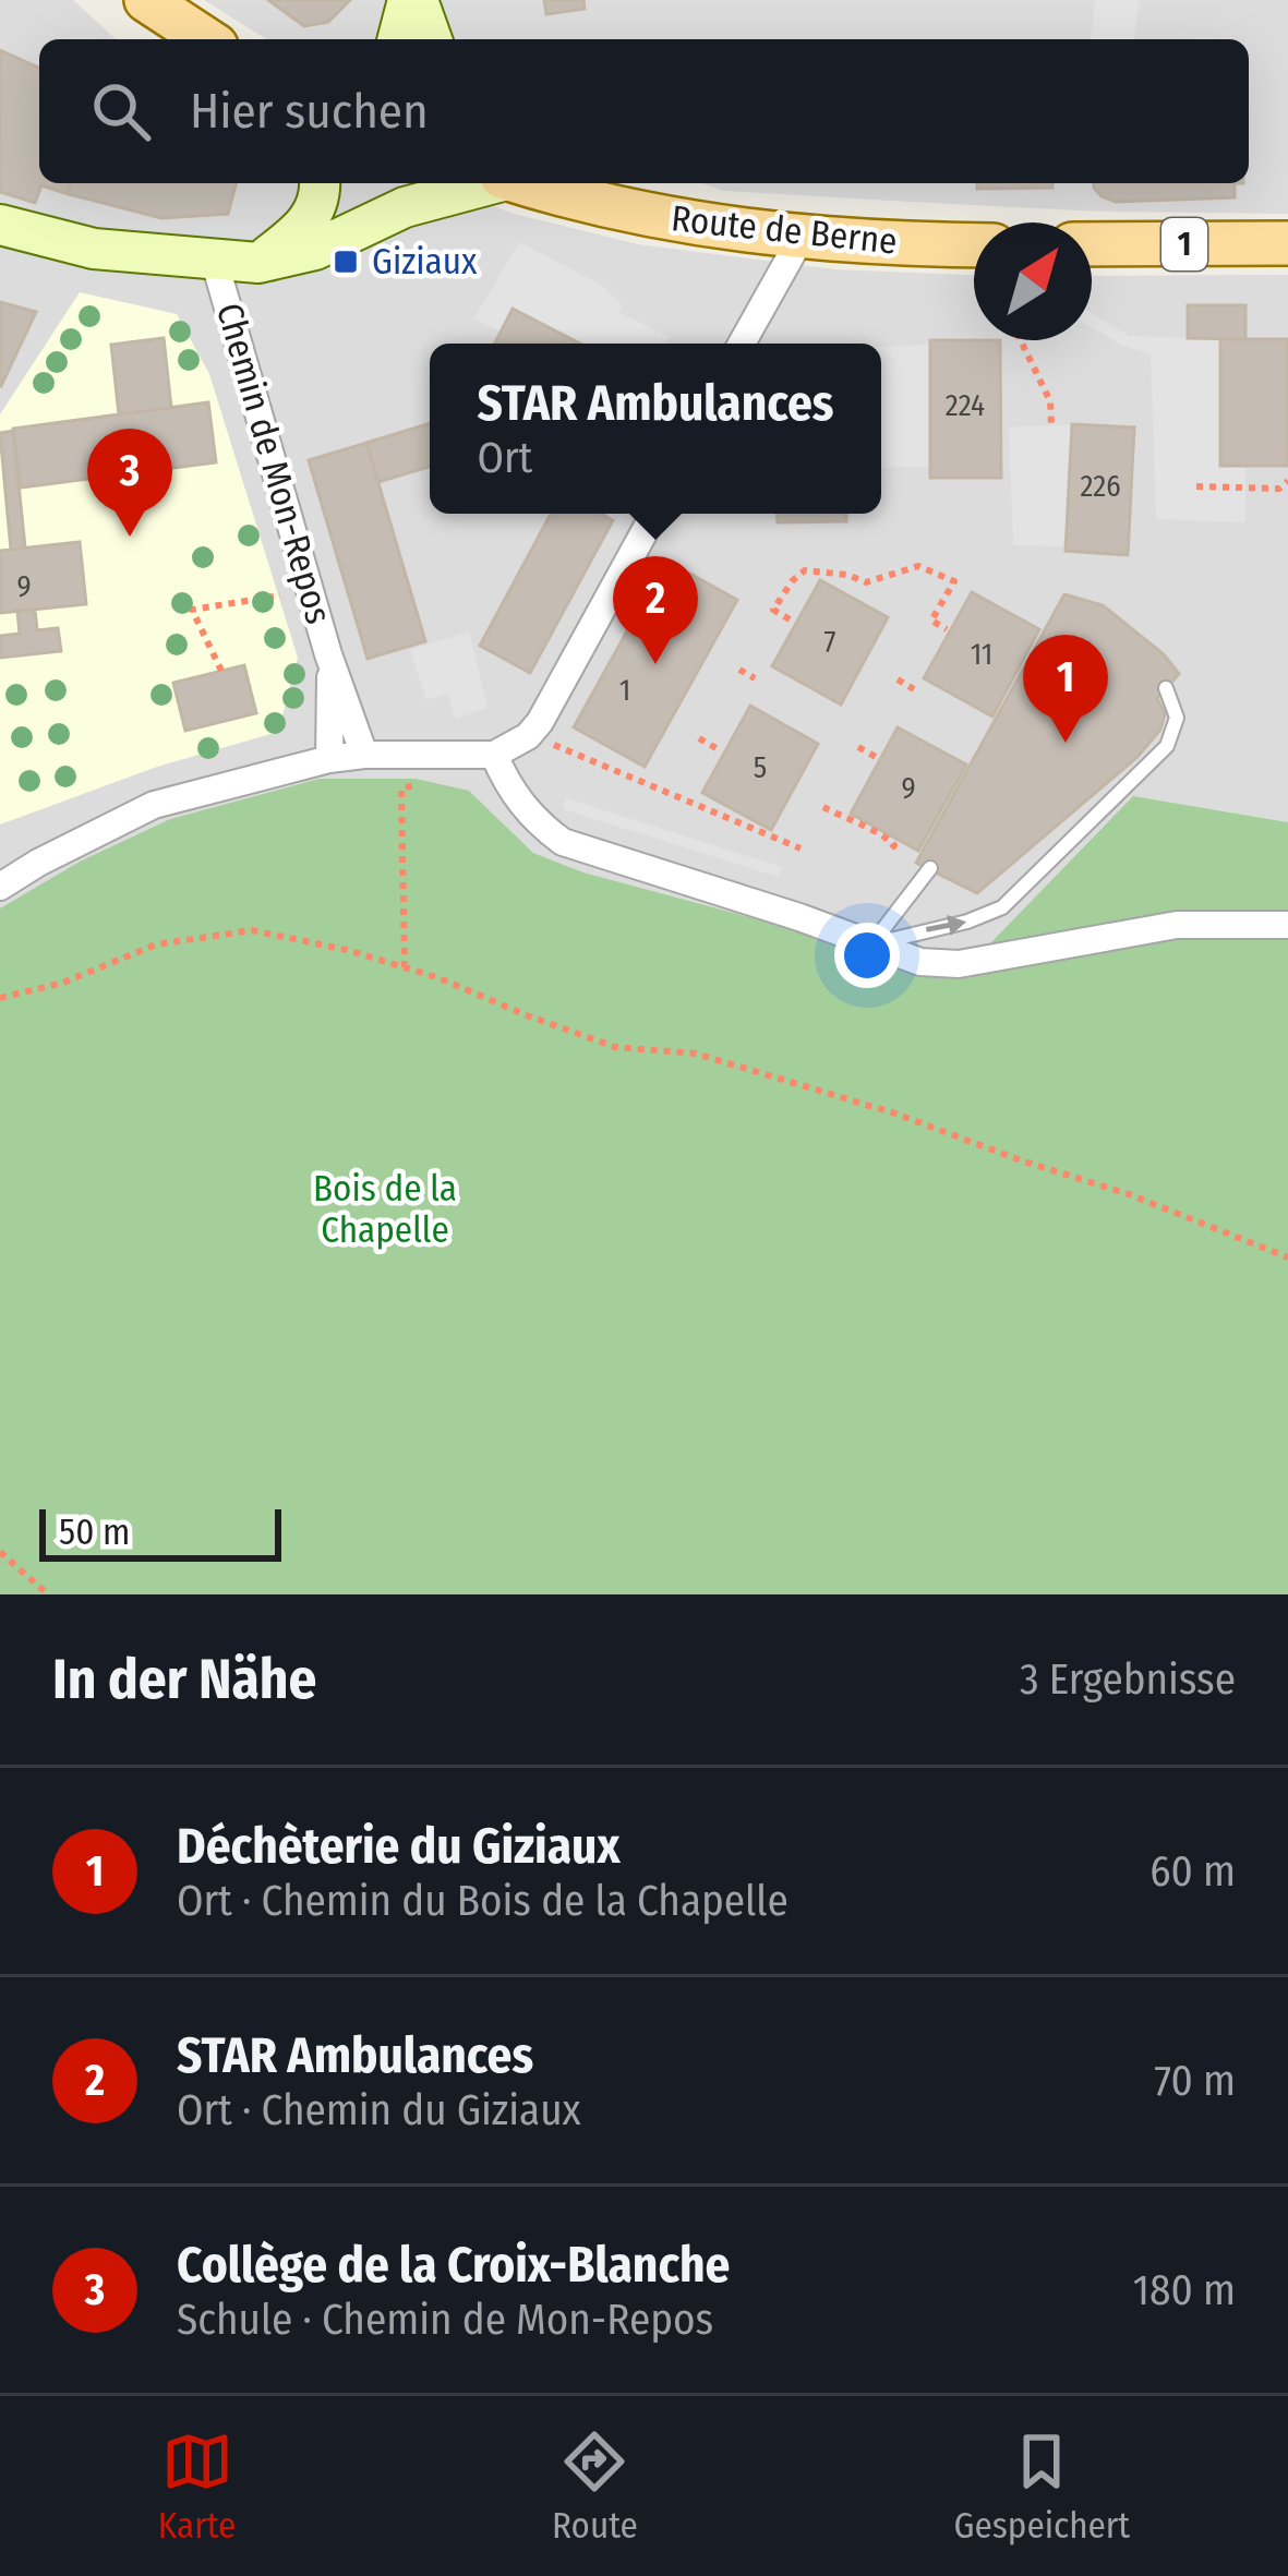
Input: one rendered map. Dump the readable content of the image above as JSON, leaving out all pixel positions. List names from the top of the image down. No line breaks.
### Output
{"streets":{"main road":["Route de Berne","1"],"street":["Chemin de Mon-Repos"]},"parks":["Bois de la Chapelle"],"places":{"transit":["Giziaux"]},"house_numbers":["224","226","9","7","11","1","5","9"],"scale_bar":"50 m","north":"top right","page":{"search":"Hier suchen","popup":["STAR Ambulances","Ort"],"pins":["3","2","1"],"scale":"50 m","heading":["In der Nähe","3 Ergebnisse"],"list":[{"mark":"1","name":"Déchèterie du Giziaux","note":"Ort · Chemin du Bois de la Chapelle","value":"60 m"},{"mark":"2","name":"STAR Ambulances","note":"Ort · Chemin du Giziaux","value":"70 m"},{"mark":"3","name":"Collège de la Croix-Blanche","note":"Schule · Chemin de Mon-Repos","value":"180 m"}],"nav":["Karte","Route","Gespeichert"]}}
